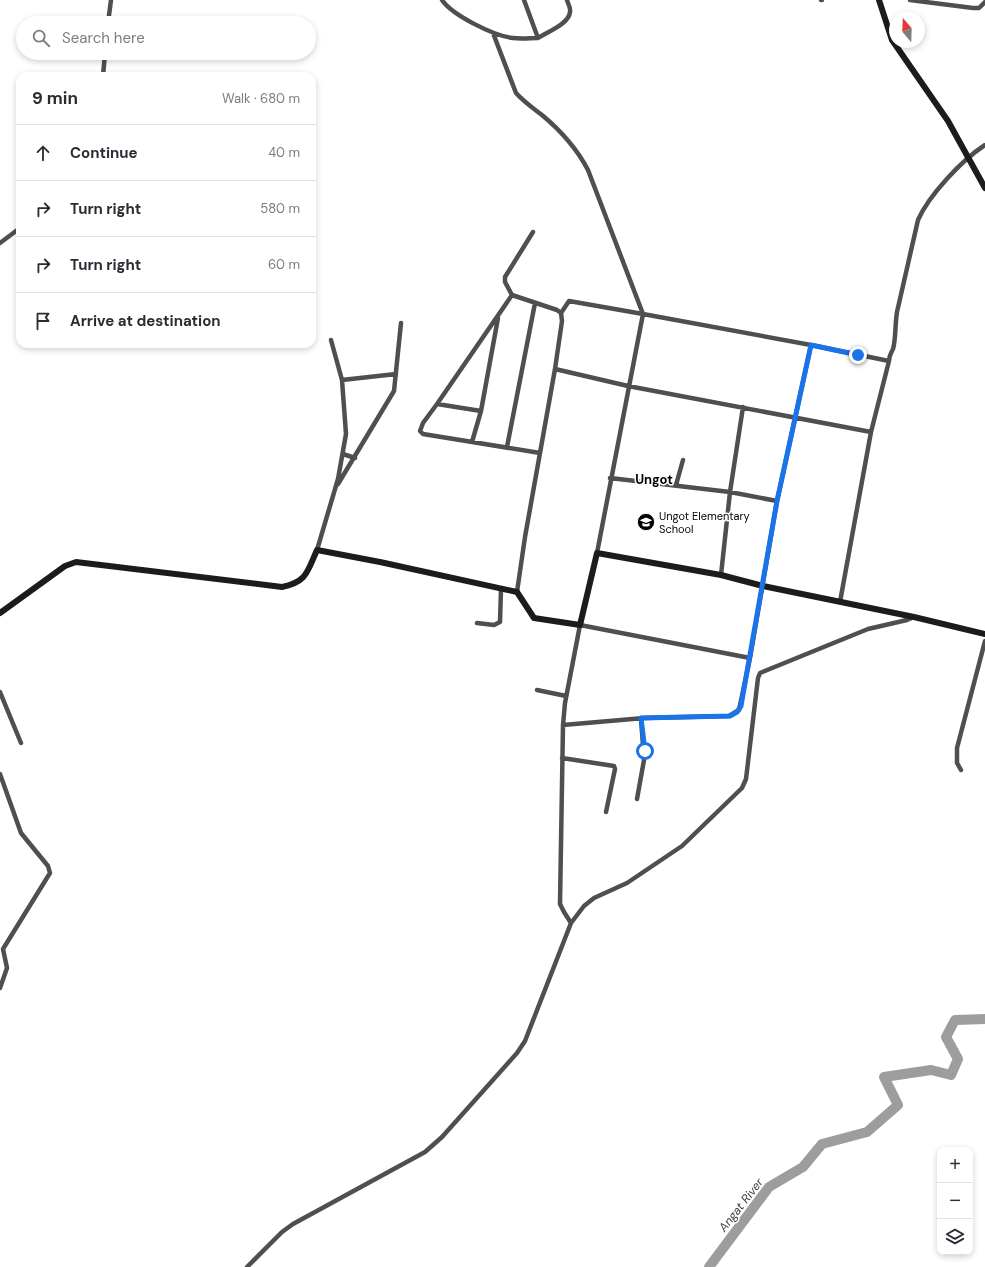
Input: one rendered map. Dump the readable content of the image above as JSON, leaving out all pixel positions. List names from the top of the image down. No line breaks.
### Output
{"districts":["Ungot"],"water":["Angat River"],"places":{"school or university":["Ungot Elementary School"]},"north":"top","page":{"search":"Search here","heading":["9 min","Walk · 680 m"],"list":[["Continue","40 m"],["Turn right","580 m"],["Turn right","60 m"],"Arrive at destination"],"map_buttons":["+","−"]}}
